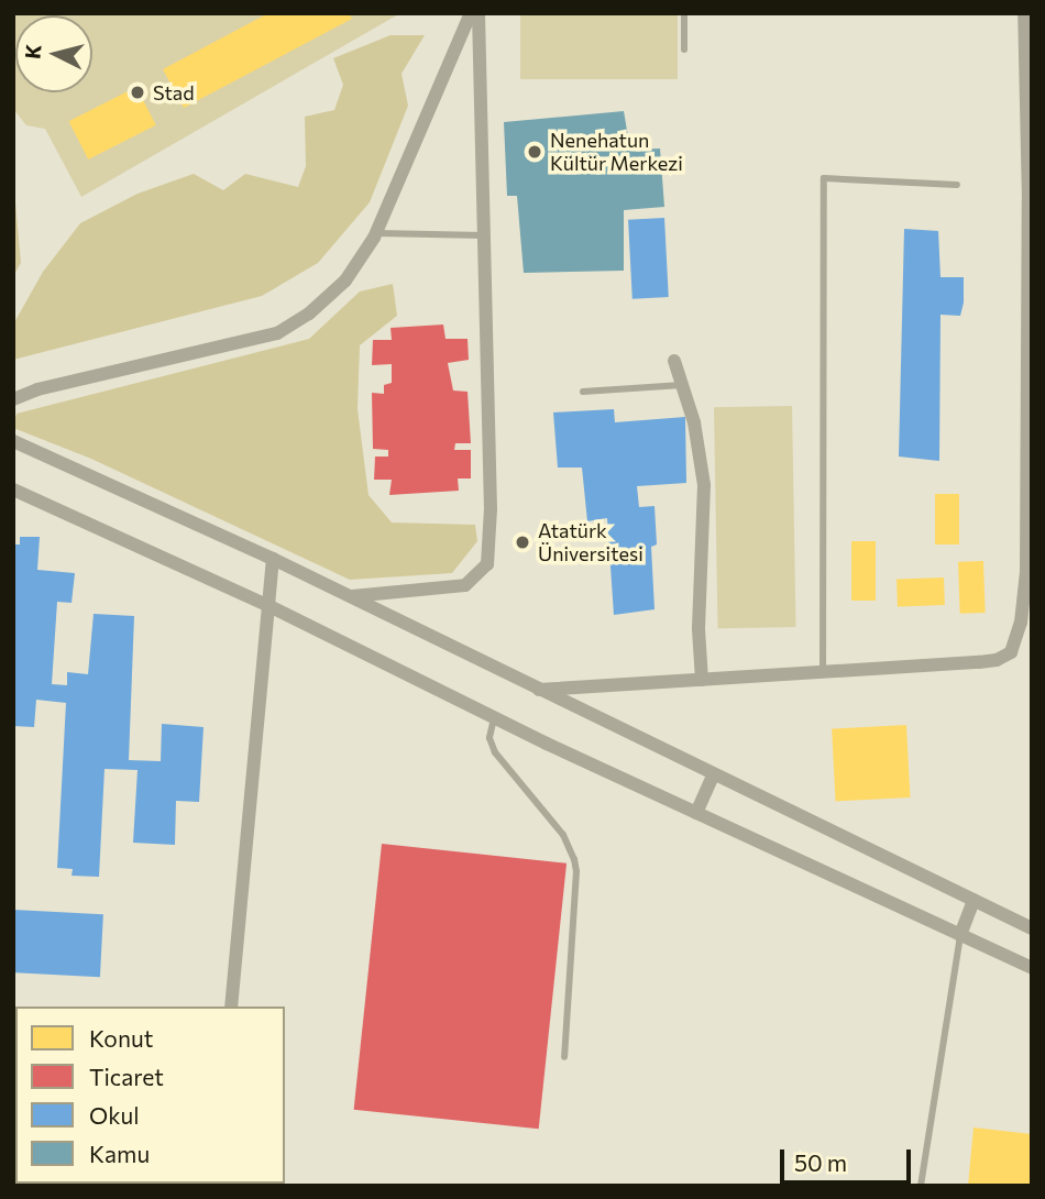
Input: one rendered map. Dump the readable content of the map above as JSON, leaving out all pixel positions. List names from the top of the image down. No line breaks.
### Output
{"places":["Stad","Nenehatun Kültür Merkezi","Atatürk Üniversitesi"],"legend":["Konut","Ticaret","Okul","Kamu"],"scale_bar":"50 m","north":"left"}
